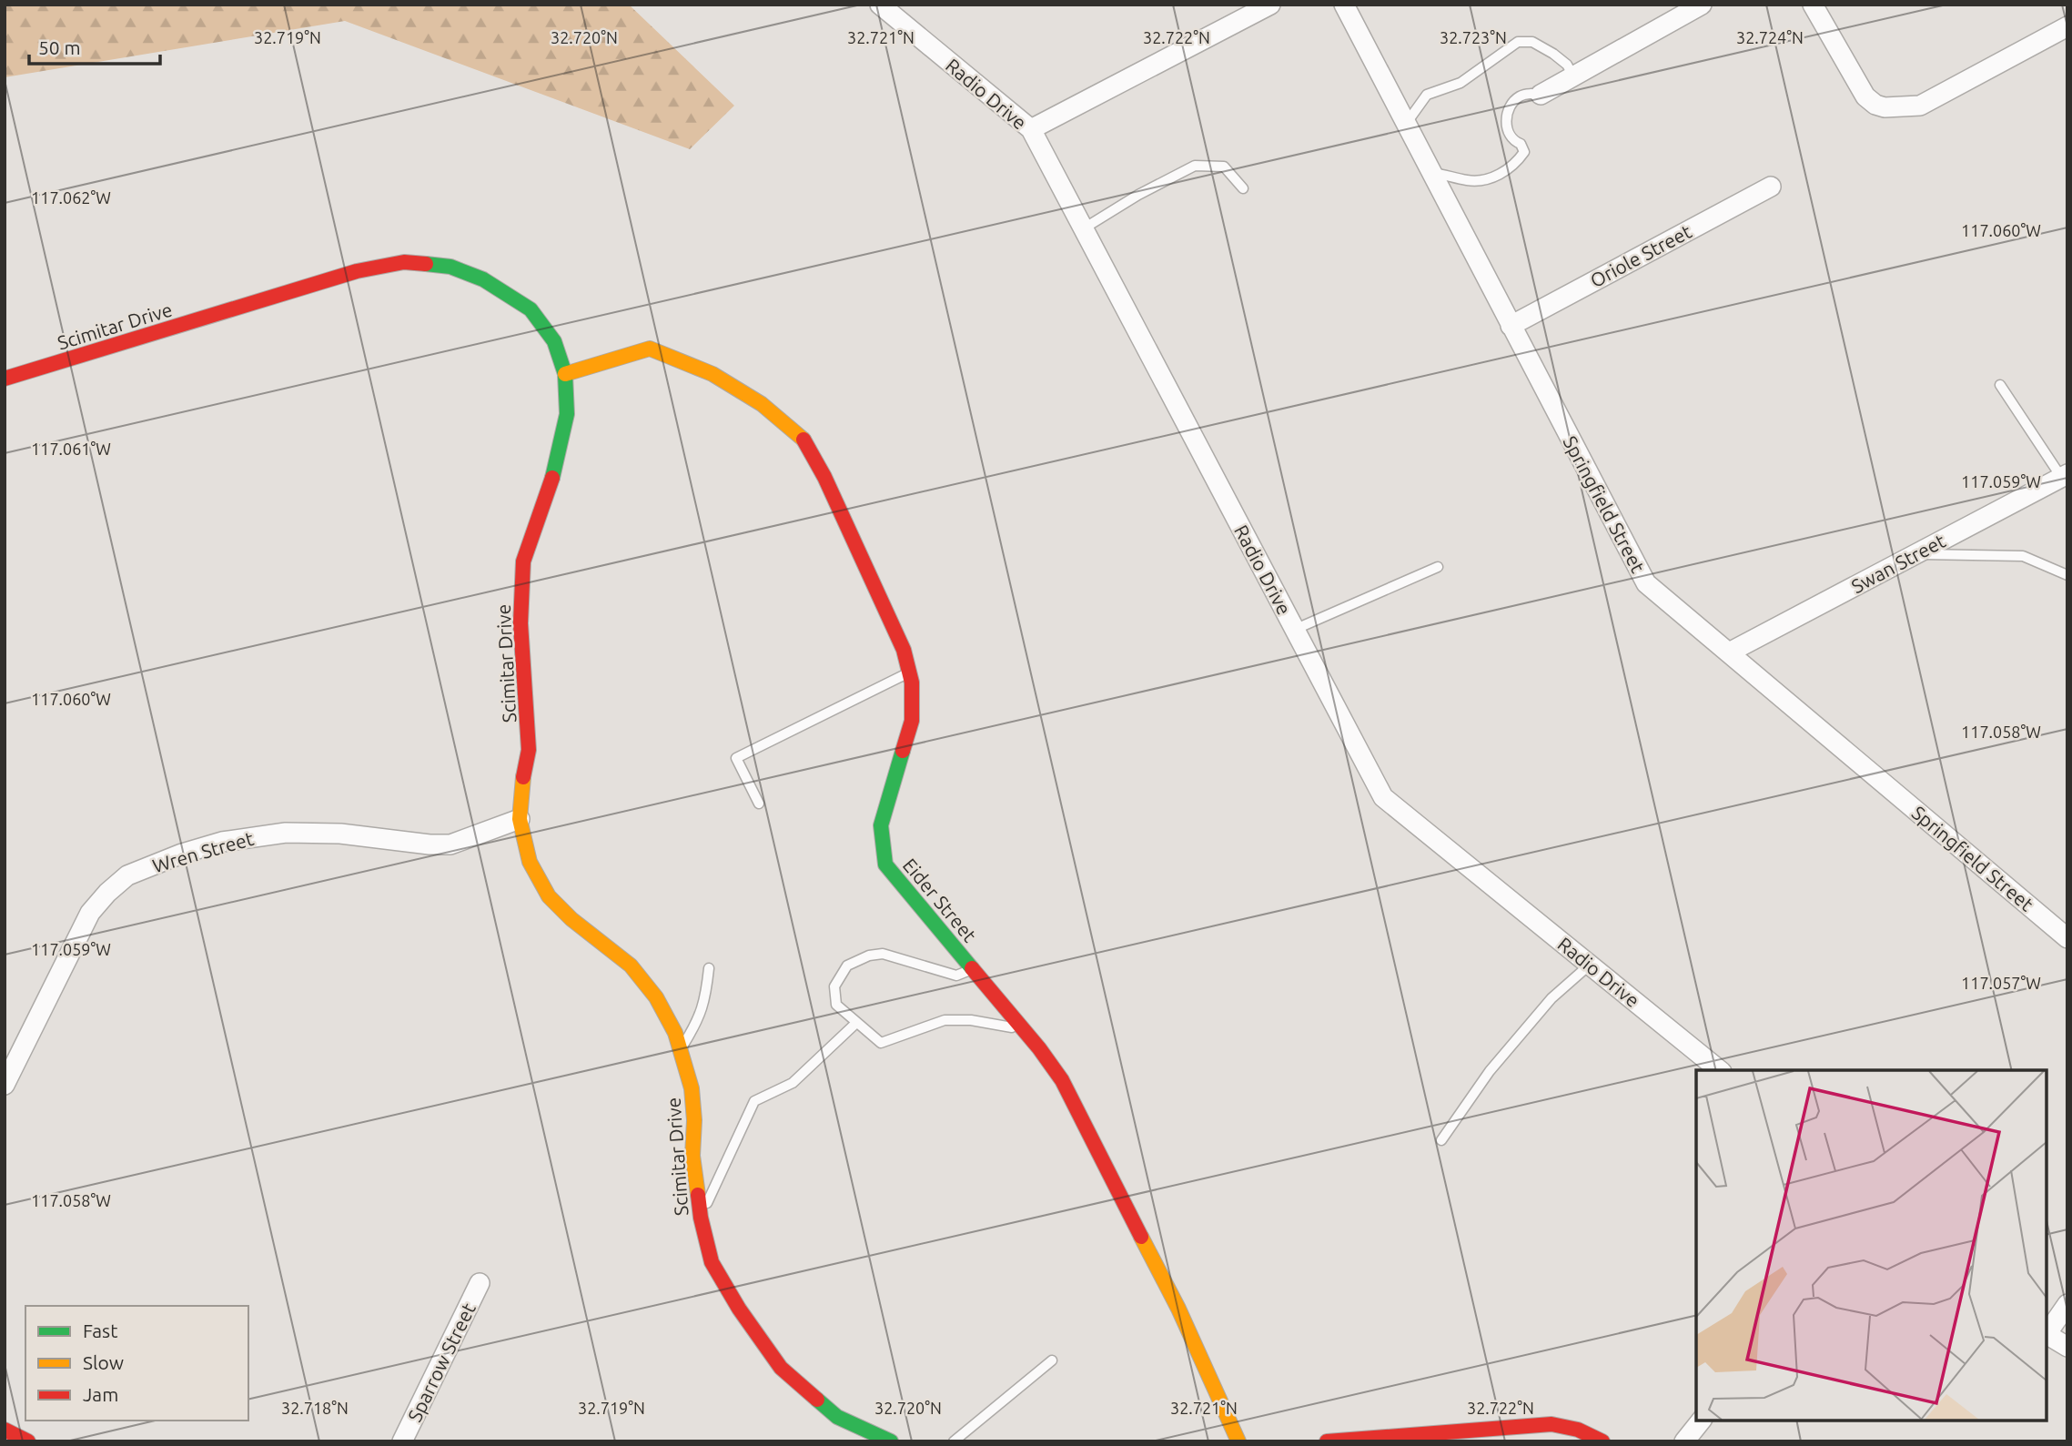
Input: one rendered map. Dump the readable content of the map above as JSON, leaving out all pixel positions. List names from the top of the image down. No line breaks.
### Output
{"streets":{"street":["Radio Drive","Oriole Street","Scimitar Drive","Springfield Street","Swan Street","Wren Street","Eider Street","Sparrow Street"]},"crossings":[["Oriole Street","Springfield Street"],["Scimitar Drive","Wren Street"],["Scimitar Drive","Eider Street"],["Springfield Street","Swan Street"]],"legend":["Fast","Slow","Jam"],"scale_bar":"50 m","coordinates":["32.719°N","32.720°N","32.721°N","32.722°N","32.723°N","32.724°N","117.062°W","117.060°W","117.061°W","117.059°W","117.058°W","117.057°W","32.718°N"]}
